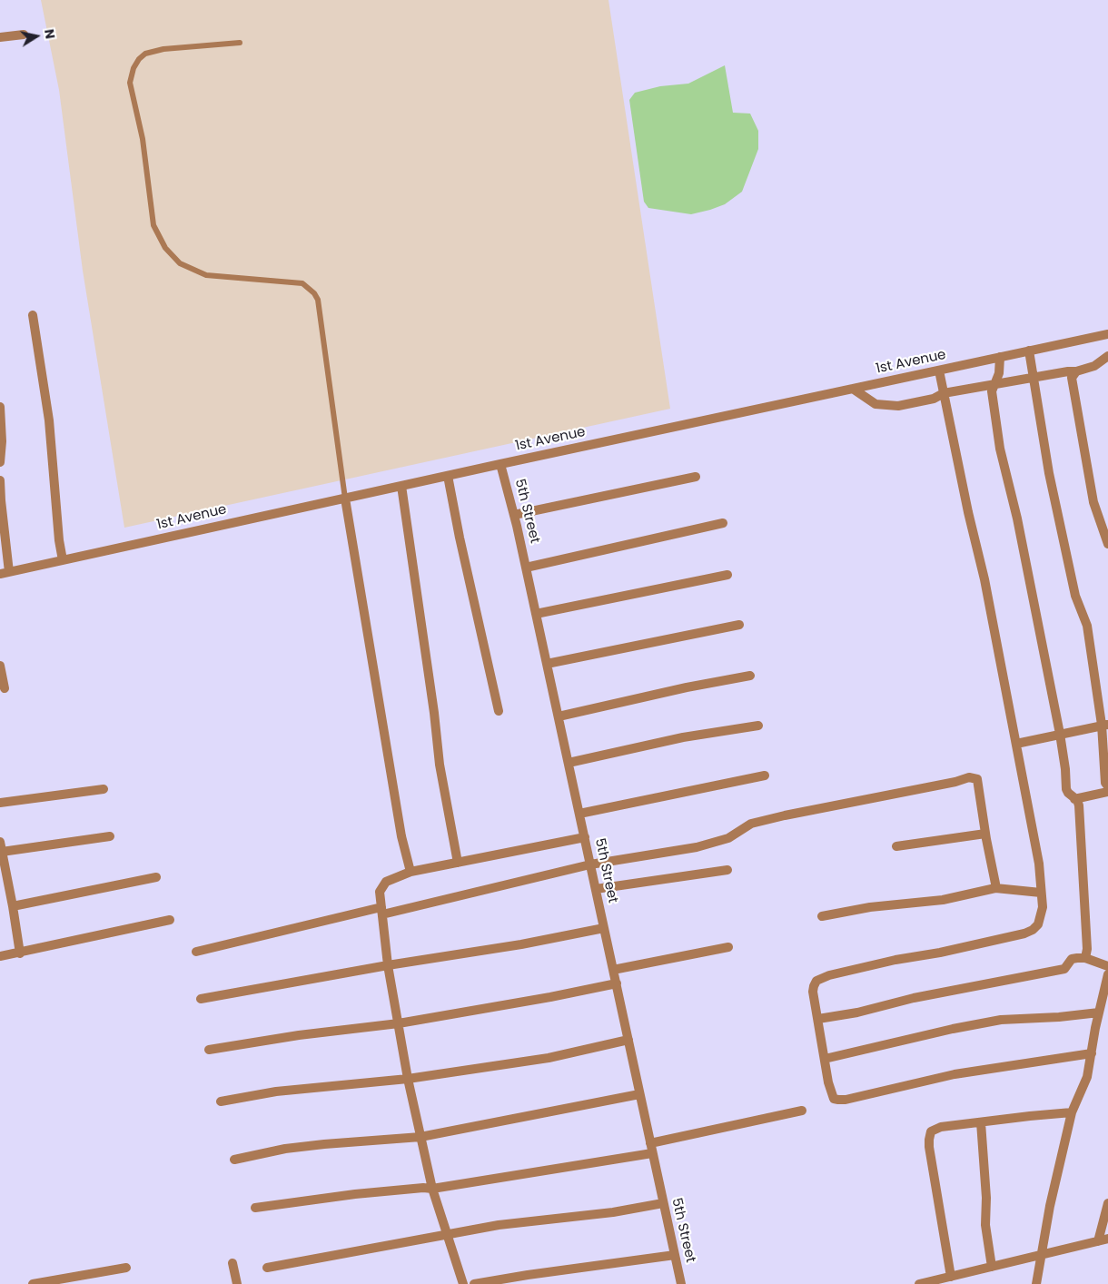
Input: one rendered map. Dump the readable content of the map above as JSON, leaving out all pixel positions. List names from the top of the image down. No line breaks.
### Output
{"streets":{"street":["1st Avenue","5th Street"]},"crossings":[["1st Avenue","5th Street"]],"north":"right"}
